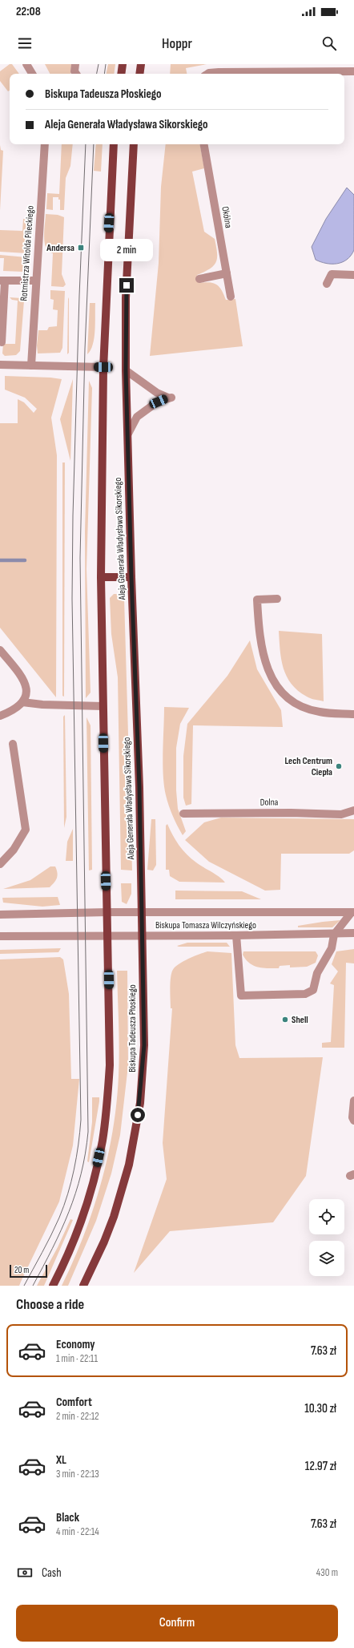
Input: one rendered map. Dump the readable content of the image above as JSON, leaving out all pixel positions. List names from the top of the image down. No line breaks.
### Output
{"streets":{"main road":["Aleja Generała Władysława Sikorskiego","Biskupa Tadeusza Płoskiego"],"street":["Okólna","Rotmistrza Witolda Pileckiego","Dolna","Biskupa Tomasza Wilczyńskiego"]},"crossings":[["Aleja Generała Władysława Sikorskiego","Biskupa Tomasza Wilczyńskiego"],["Aleja Generała Władysława Sikorskiego","Biskupa Tadeusza Płoskiego"],["Biskupa Tomasza Wilczyńskiego","Biskupa Tadeusza Płoskiego"]],"places":{"transit":["Andersa"],"other":["Lech Centrum Ciepła","Shell"]},"scale_bar":"20 m","page":{"status":"22:08","header":"Hoppr","banner":["Biskupa Tadeusza Płoskiego","Aleja Generała Władysława Sikorskiego"],"bubble":"2 min","scale":"20 m","heading":"Choose a ride","list":[{"name":"Economy","note":"1 min · 22:11","value":"7.63 zł"},{"name":"Comfort","note":"2 min · 22:12","value":"10.30 zł"},{"name":"XL","note":"3 min · 22:13","value":"12.97 zł"},{"name":"Black","note":"4 min · 22:14","value":"7.63 zł"}],"pay":["Cash","430 m"],"buttons":"Confirm"}}
